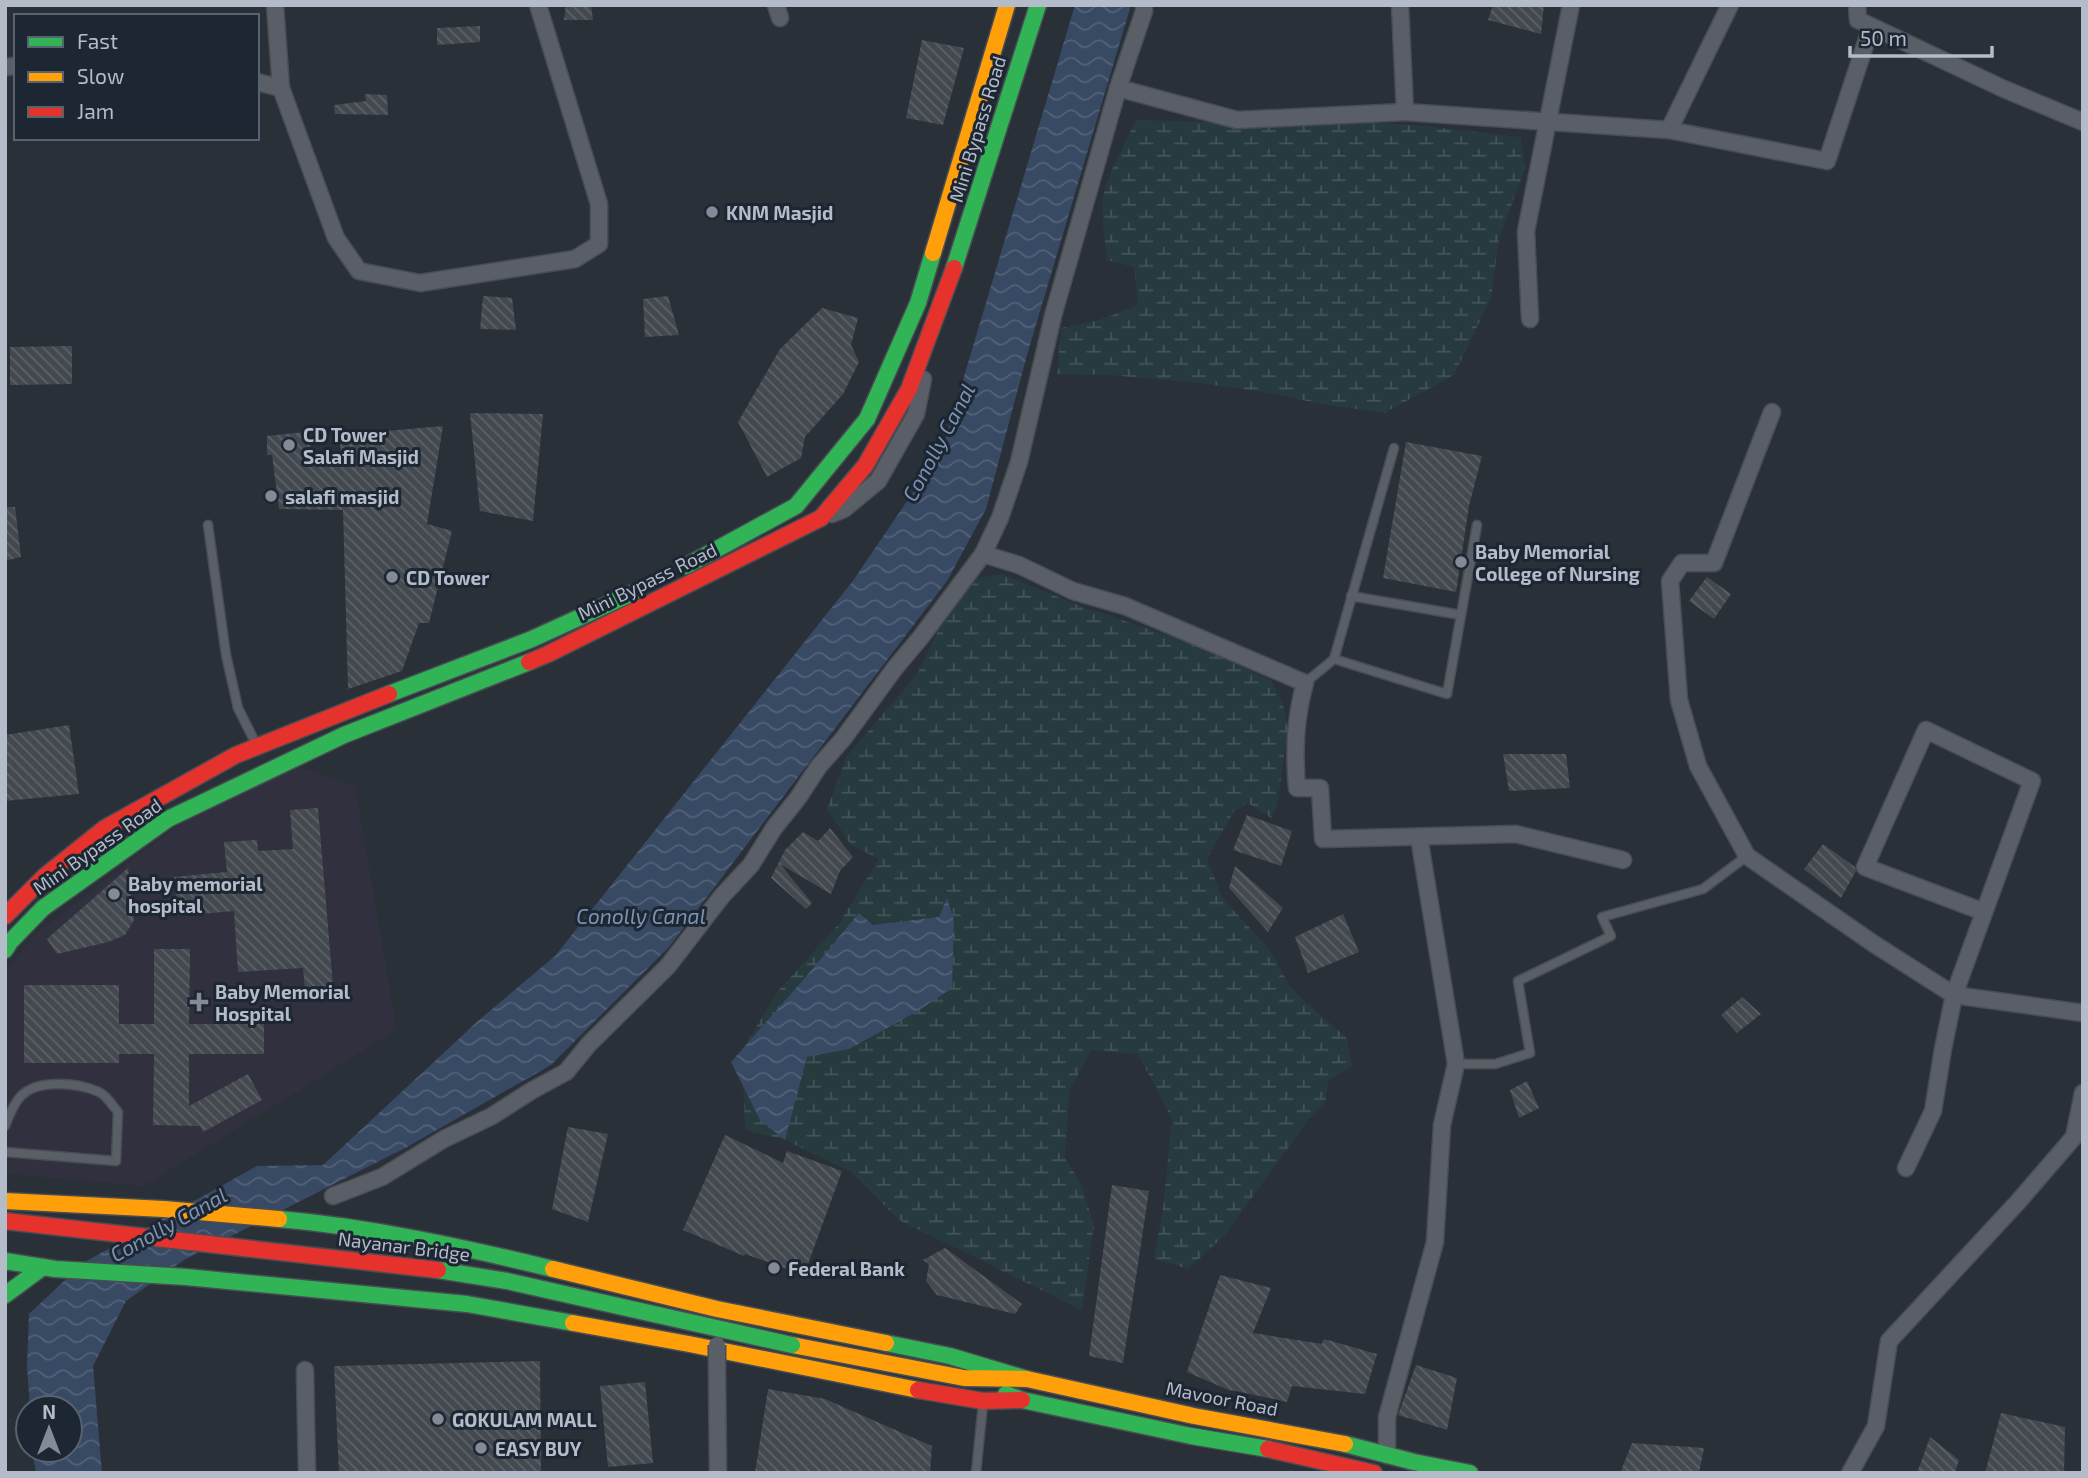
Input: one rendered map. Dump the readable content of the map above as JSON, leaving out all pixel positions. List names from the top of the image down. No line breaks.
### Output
{"streets":{"main road":["Mini Bypass Road","Nayanar Bridge","Mavoor Road"]},"crossings":[["Nayanar Bridge","Mavoor Road"]],"water":["Conolly Canal"],"places":{"other":["KNM Masjid","CD Tower Salafi Masjid","salafi masjid","Baby Memorial College of Nursing","CD Tower","Baby memorial hospital","Federal Bank","GOKULAM MALL","EASY BUY"],"health":["Baby Memorial Hospital"]},"legend":["Fast","Slow","Jam"],"scale_bar":"50 m","north":"top"}
